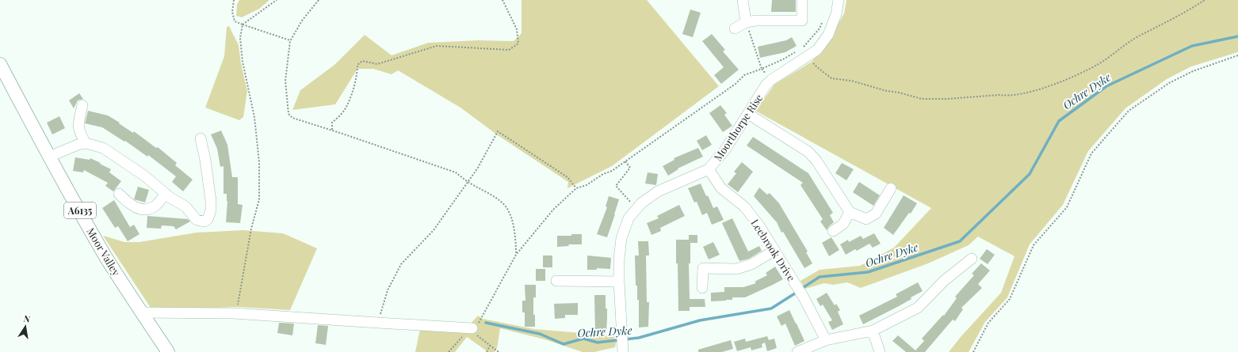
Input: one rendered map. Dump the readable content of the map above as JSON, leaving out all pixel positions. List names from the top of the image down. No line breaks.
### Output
{"streets":{"main road":["A6135","Moor Valley"],"street":["Moorthorpe Rise","Leebrook Drive"]},"crossings":[["Moorthorpe Rise","Leebrook Drive"]],"water":["Ochre Dyke"],"north":"top"}
